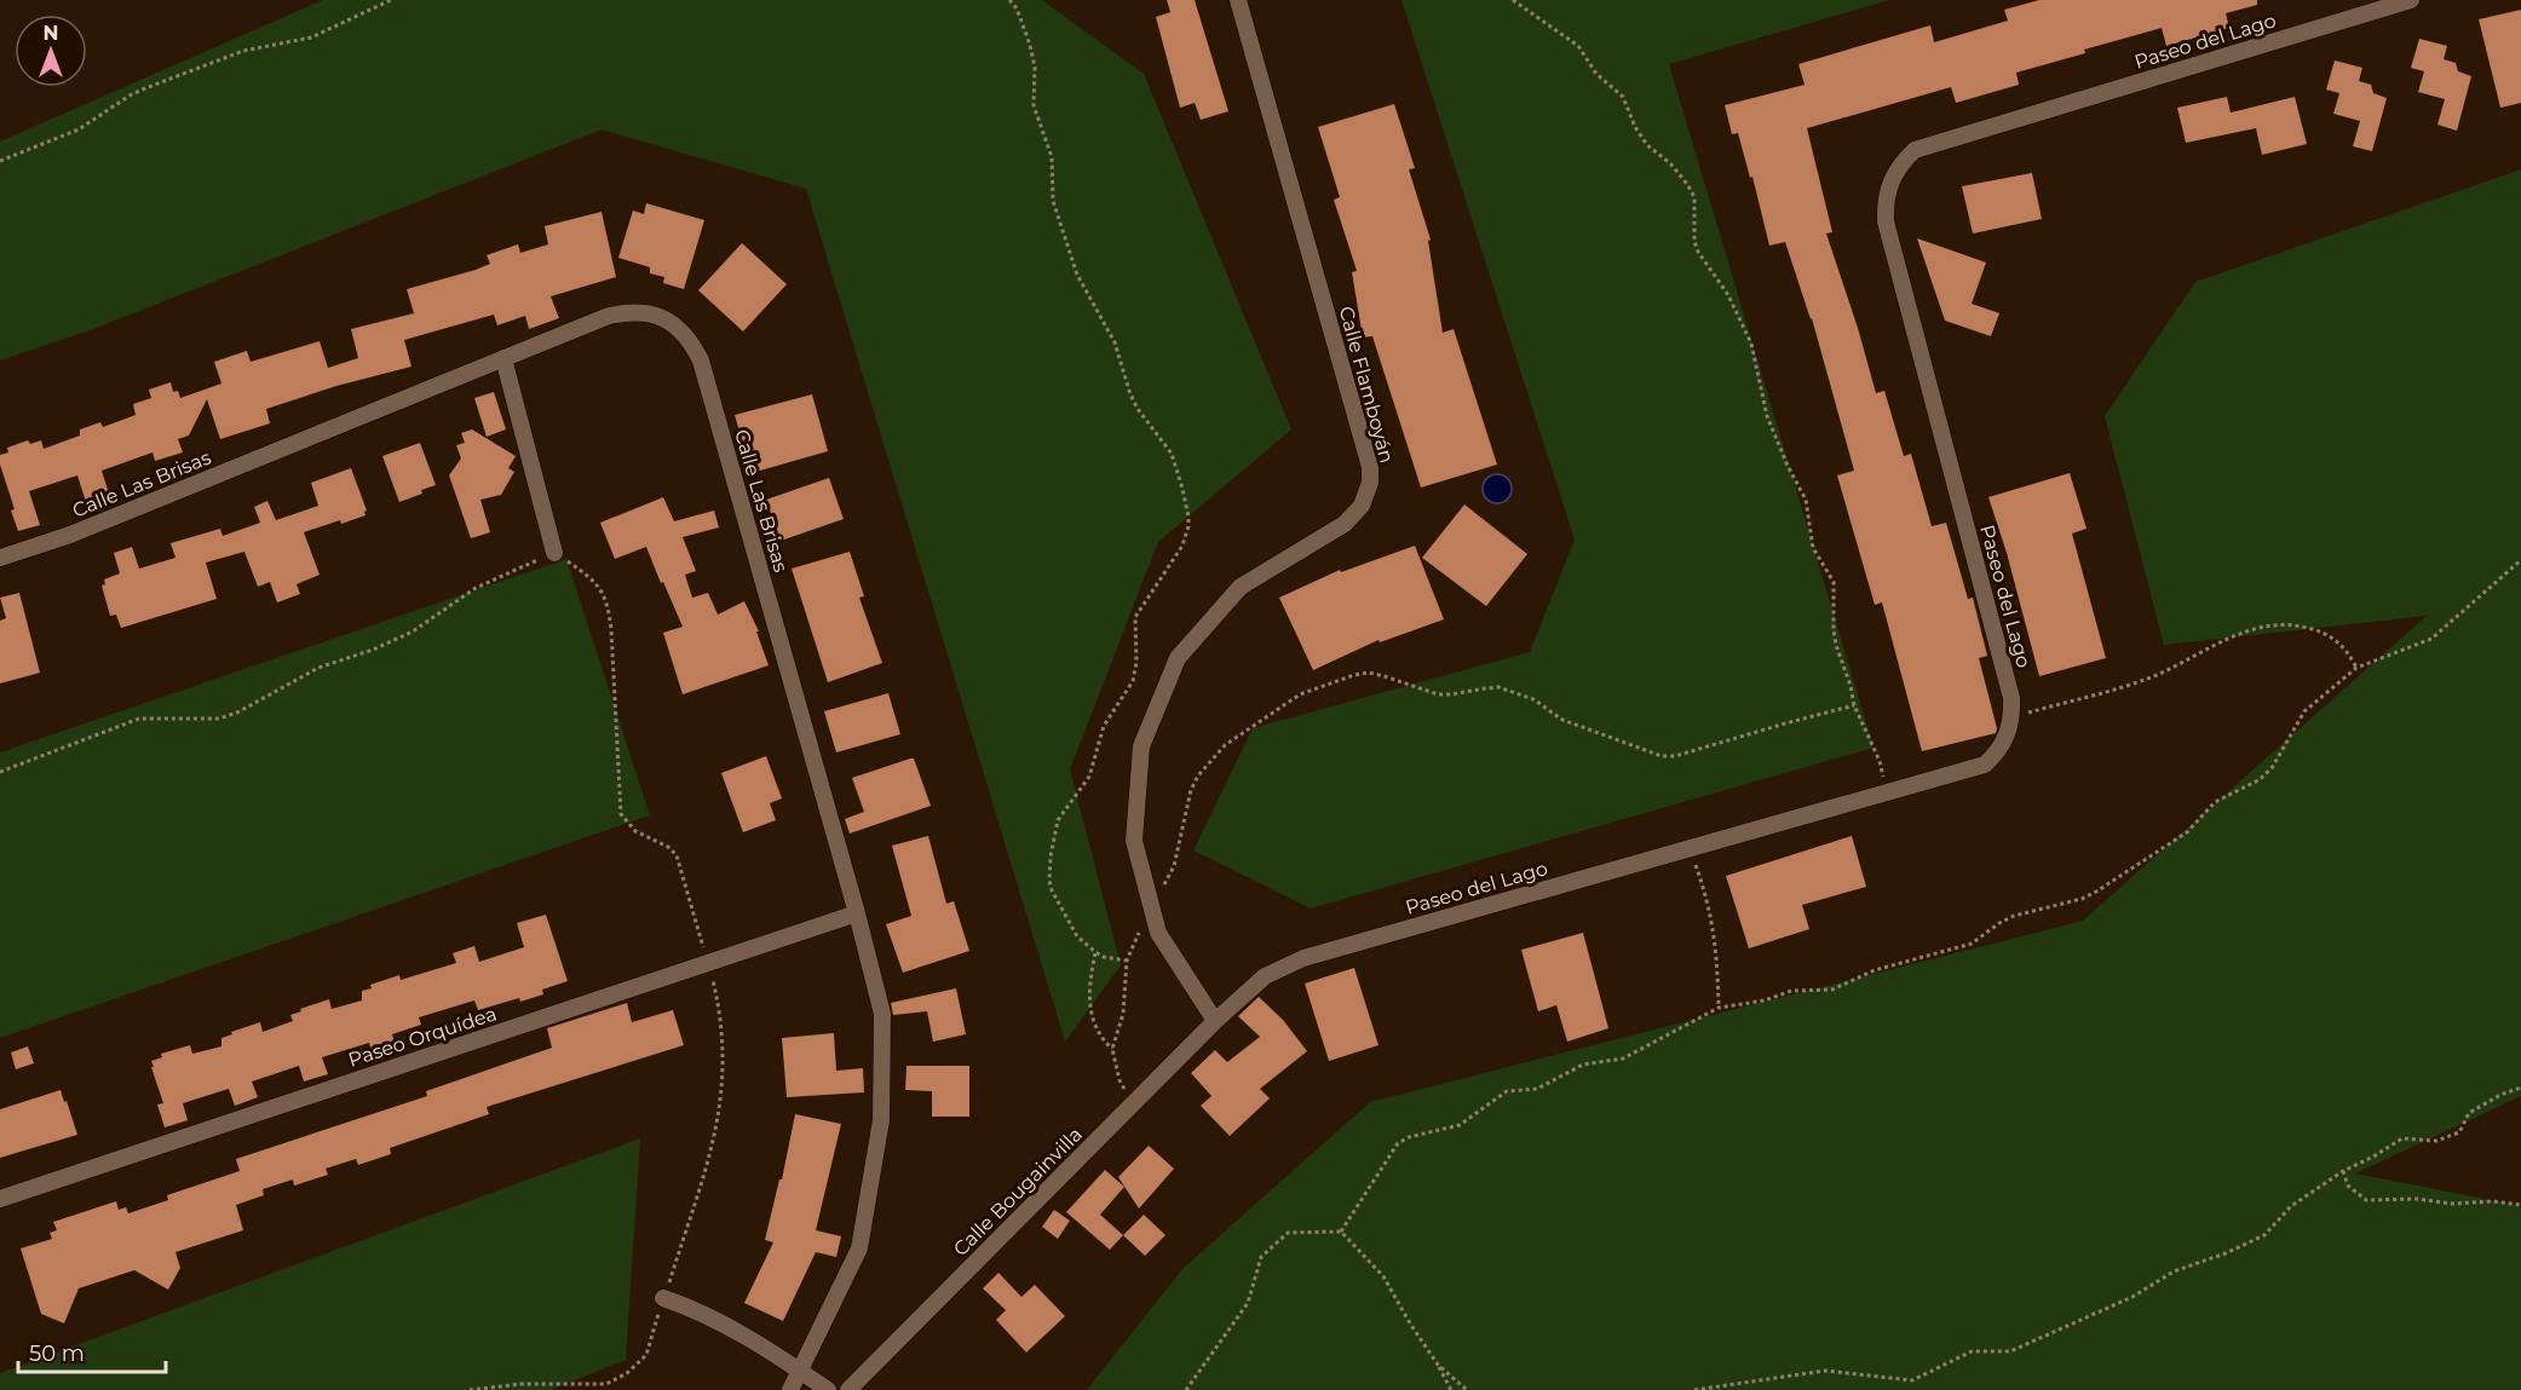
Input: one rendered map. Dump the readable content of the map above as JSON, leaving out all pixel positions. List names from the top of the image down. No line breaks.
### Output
{"streets":{"street":["Paseo del Lago","Calle Flamboyán","Calle Las Brisas","Paseo Orquídea","Calle Bougainvilla"]},"crossings":[["Paseo del Lago","Calle Flamboyán"],["Paseo del Lago","Calle Bougainvilla"],["Calle Flamboyán","Calle Bougainvilla"],["Calle Las Brisas","Paseo Orquídea"]],"scale_bar":"50 m","north":"top"}
